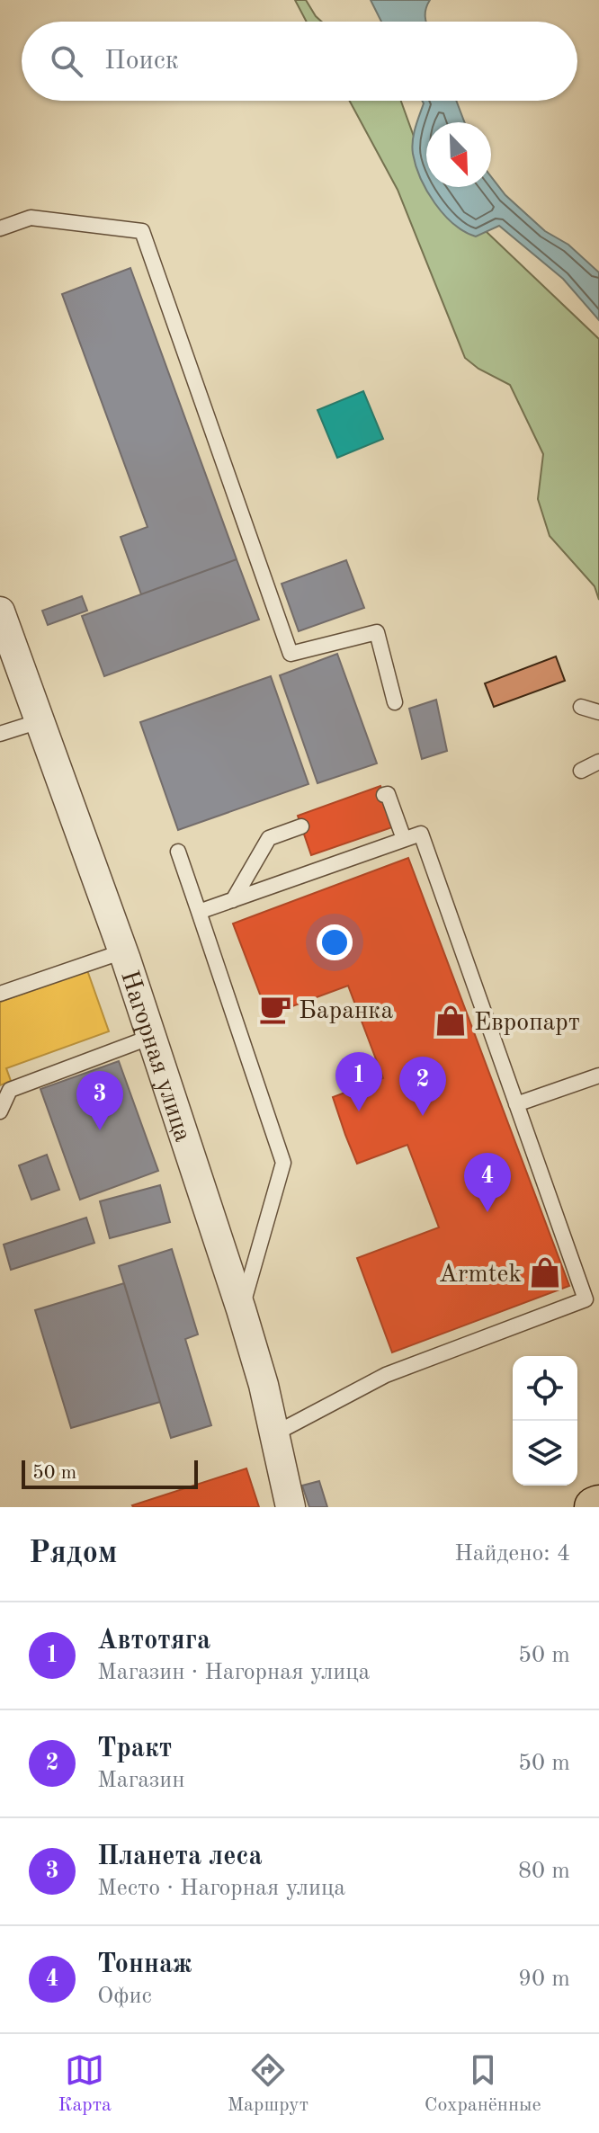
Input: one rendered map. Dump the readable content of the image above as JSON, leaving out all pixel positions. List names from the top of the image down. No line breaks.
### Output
{"streets":{"street":["Нагорная улица"]},"places":{"cafe":["Баранка"],"shop":["Европарт","Armtek"]},"scale_bar":"50 m","north":"bottom right","page":{"search":"Поиск","pins":["1","2","3","4"],"scale":"50 m","heading":["Рядом","Найдено: 4"],"list":[{"mark":"1","name":"Автотяга","note":"Магазин · Нагорная улица","value":"50 m"},{"mark":"2","name":"Тракт","note":"Магазин","value":"50 m"},{"mark":"3","name":"Планета леса","note":"Место · Нагорная улица","value":"80 m"},{"mark":"4","name":"Тоннаж","note":"Офис","value":"90 m"}],"nav":["Карта","Маршрут","Сохранённые"]}}
